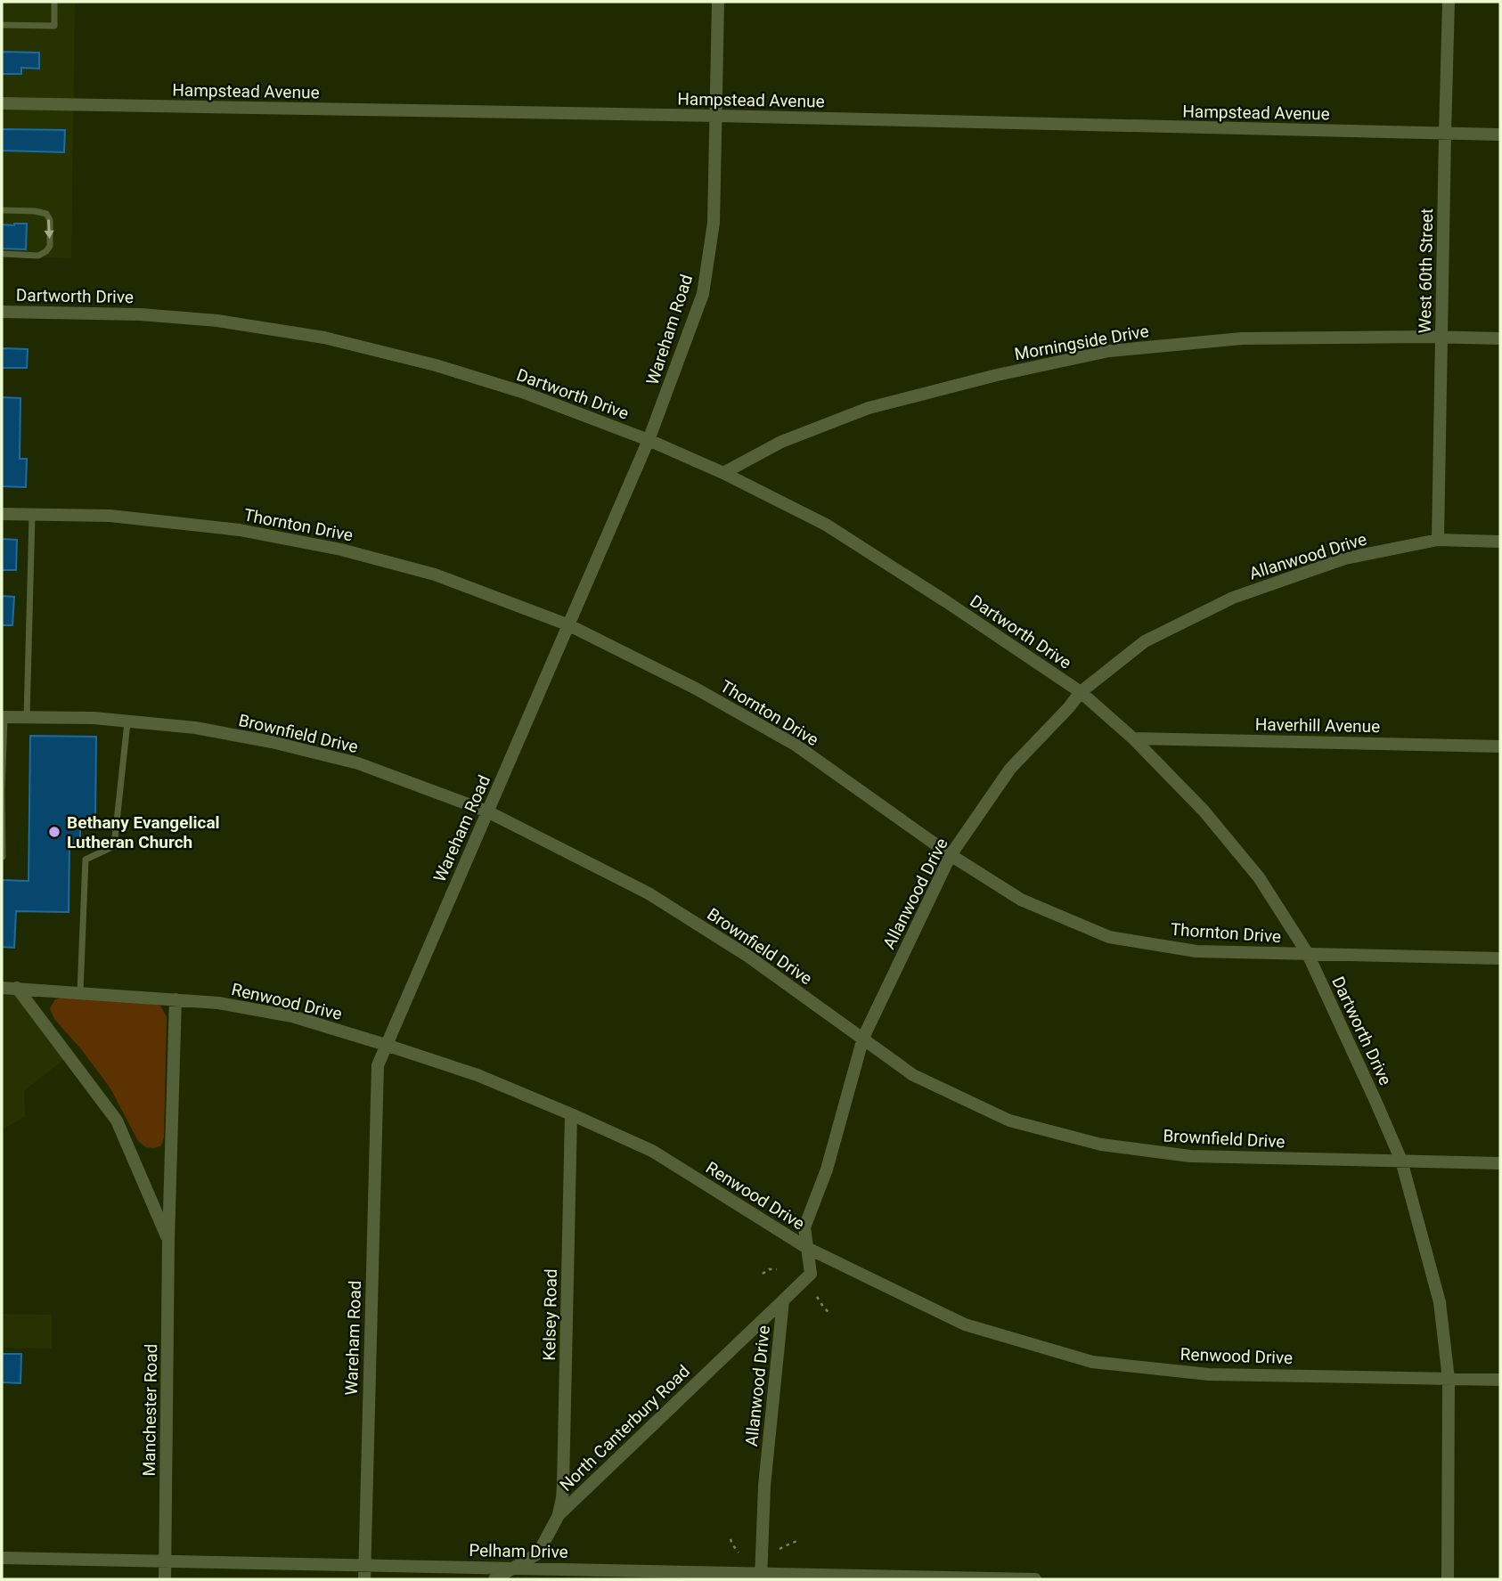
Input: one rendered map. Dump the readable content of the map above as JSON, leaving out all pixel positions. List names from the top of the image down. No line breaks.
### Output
{"streets":{"street":["Hampstead Avenue","West 60th Street","Dartworth Drive","Wareham Road","Morningside Drive","Thornton Drive","Allanwood Drive","Haverhill Avenue","Brownfield Drive","Renwood Drive","Kelsey Road","Manchester Road","North Canterbury Road","Pelham Drive"]},"crossings":[["Hampstead Avenue","West 60th Street"],["Hampstead Avenue","Wareham Road"],["West 60th Street","Morningside Drive"],["West 60th Street","Allanwood Drive"],["Dartworth Drive","Wareham Road"],["Dartworth Drive","Morningside Drive"],["Dartworth Drive","Thornton Drive"],["Dartworth Drive","Allanwood Drive"],["Dartworth Drive","Haverhill Avenue"],["Dartworth Drive","Brownfield Drive"],["Dartworth Drive","Renwood Drive"],["Wareham Road","Thornton Drive"],["Wareham Road","Brownfield Drive"],["Wareham Road","Renwood Drive"],["Wareham Road","Pelham Drive"],["Thornton Drive","Allanwood Drive"],["Allanwood Drive","Brownfield Drive"],["Allanwood Drive","Renwood Drive"],["Allanwood Drive","North Canterbury Road"],["Allanwood Drive","Pelham Drive"],["Renwood Drive","Kelsey Road"],["Renwood Drive","Manchester Road"],["Kelsey Road","North Canterbury Road"],["Manchester Road","Pelham Drive"],["North Canterbury Road","Pelham Drive"]],"places":["Bethany Evangelical Lutheran Church"]}
